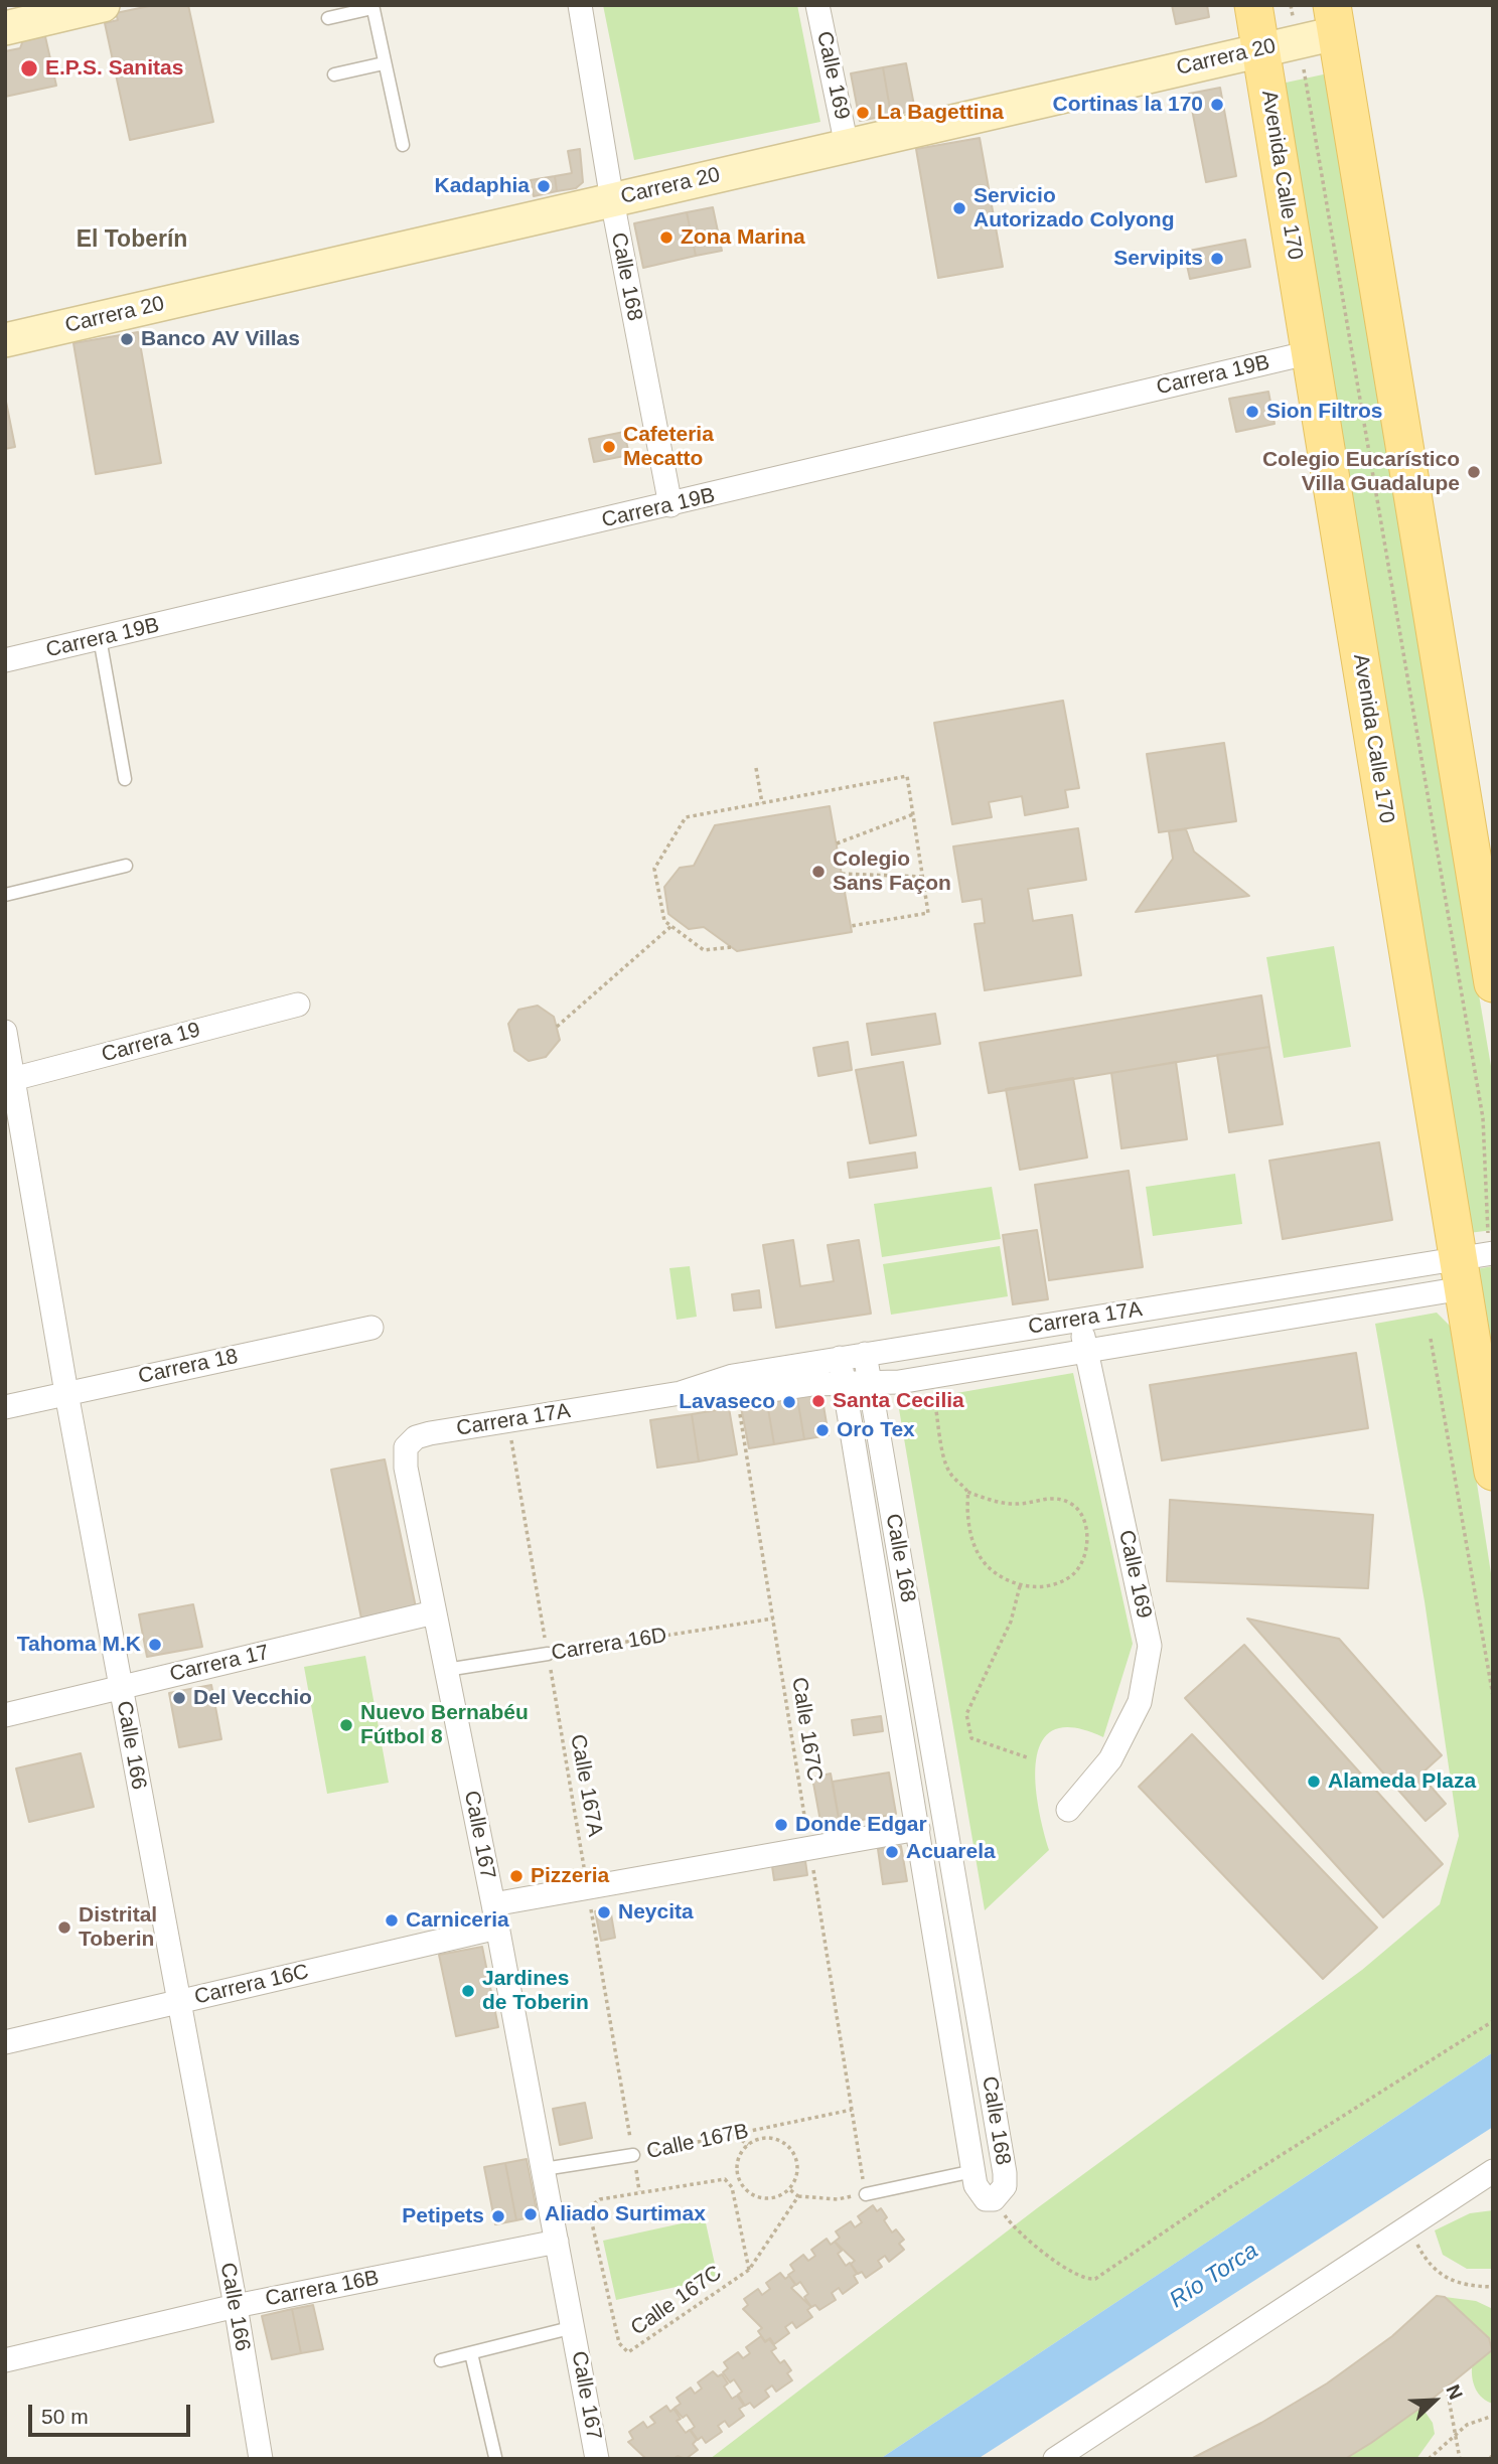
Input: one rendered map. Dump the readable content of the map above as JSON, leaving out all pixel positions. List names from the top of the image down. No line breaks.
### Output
{"streets":{"main road":["Carrera 20","Avenida Calle 170"],"street":["Calle 169","Calle 168","Carrera 19B","Carrera 19","Carrera 17A","Carrera 18","Carrera 17","Calle 166","Calle 167","Carrera 16C","Carrera 16B"],"lane":["Carrera 16D","Calle 167B"],"path":["Calle 167C","Calle 167A"]},"crossings":[["Carrera 20","Calle 169"],["Carrera 20","Avenida Calle 170"],["Carrera 20","Calle 168"],["Calle 169","Carrera 17A"],["Avenida Calle 170","Carrera 19B"],["Avenida Calle 170","Carrera 17A"],["Calle 168","Carrera 19B"],["Calle 168","Carrera 17A"],["Carrera 19","Calle 166"],["Carrera 17A","Calle 167C"],["Carrera 17A","Calle 167A"],["Carrera 17A","Calle 167"],["Carrera 18","Calle 166"],["Carrera 16D","Calle 167C"],["Carrera 16D","Calle 167A"],["Carrera 16D","Calle 167"],["Carrera 17","Calle 166"],["Carrera 17","Calle 167"],["Calle 167C","Calle 167B"],["Calle 166","Carrera 16C"],["Calle 166","Carrera 16B"],["Calle 167A","Calle 167B"],["Calle 167","Carrera 16C"],["Calle 167","Calle 167B"],["Calle 167","Carrera 16B"]],"districts":["El Toberín"],"water":["Río Torca"],"places":["E.P.S. Sanitas","Cortinas la 170","La Bagettina","Kadaphia","Servicio Autorizado Colyong","Zona Marina","Servipits","Banco AV Villas","Sion Filtros","Cafeteria Mecatto","Colegio Eucarístico Villa Guadalupe","Colegio Sans Façon","Santa Cecilia","Lavaseco","Oro Tex","Tahoma M.K","Del Vecchio","Nuevo Bernabéu Fútbol 8","Alameda Plaza","Donde Edgar","Acuarela","Pizzeria","Neycita","Carniceria","Distrital Toberin","Jardines de Toberin","Aliado Surtimax","Petipets"],"scale_bar":"50 m","north":"top right"}
